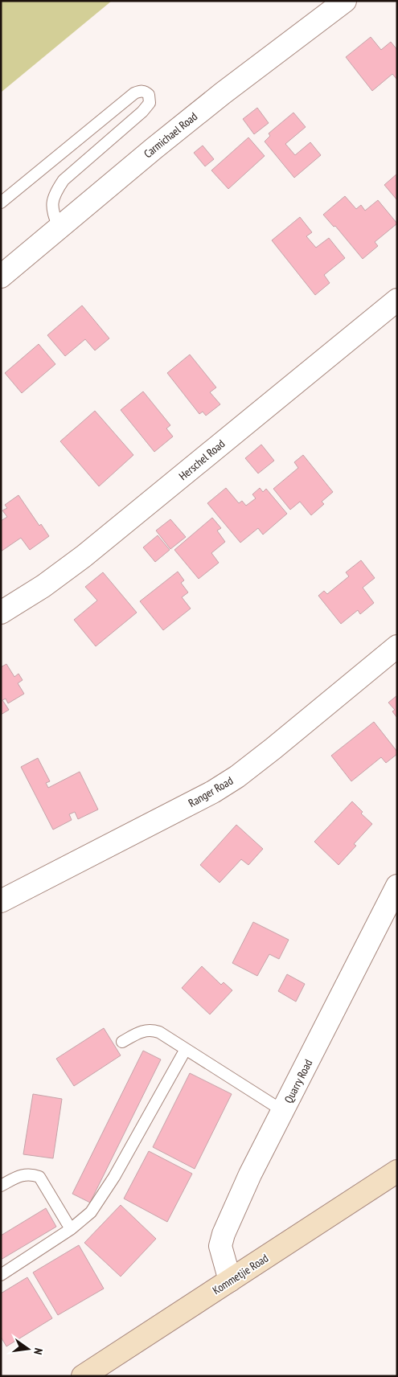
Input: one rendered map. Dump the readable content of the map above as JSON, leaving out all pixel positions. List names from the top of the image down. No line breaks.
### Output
{"streets":{"main road":["Kommetjie Road"],"street":["Carmichael Road","Herschel Road","Ranger Road","Quarry Road"]},"crossings":[["Quarry Road","Kommetjie Road"]],"north":"right"}
